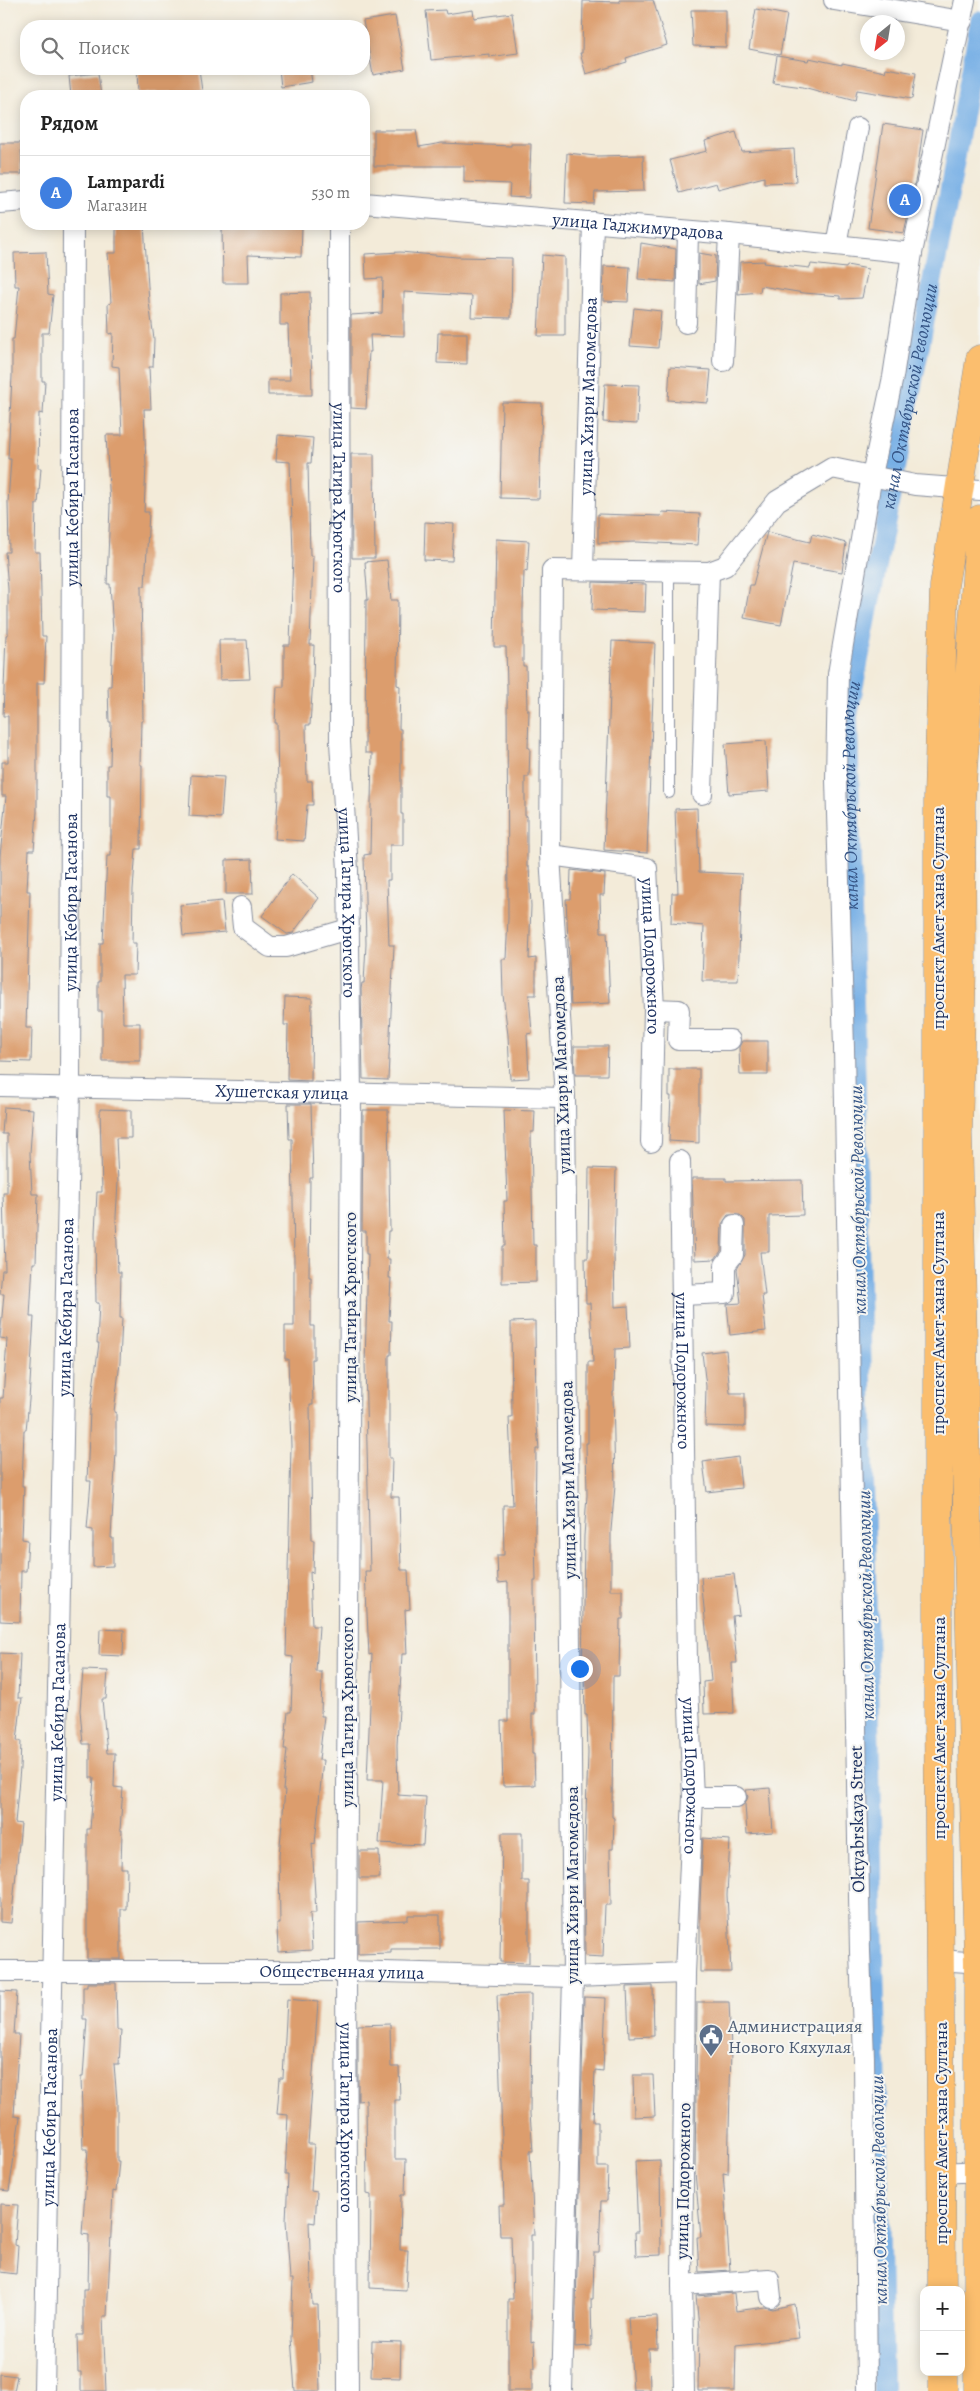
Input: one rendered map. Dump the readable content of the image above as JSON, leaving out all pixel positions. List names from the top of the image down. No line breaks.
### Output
{"streets":{"main road":["проспект Амет-хана Султана"],"street":["улица Гаджимурадова","улица Хизри Магомедова","улица Кебира Гасанова","улица Тагира Хрюгского","улица Подорожного","Хушетская улица","Oktyabrskaya Street","Общественная улица"]},"crossings":[["улица Гаджимурадова","улица Хизри Магомедова"],["улица Гаджимурадова","Oktyabrskaya Street"],["улица Хизри Магомедова","улица Подорожного"],["улица Хизри Магомедова","Хушетская улица"],["улица Хизри Магомедова","Общественная улица"],["улица Кебира Гасанова","Хушетская улица"],["улица Кебира Гасанова","Общественная улица"],["улица Тагира Хрюгского","Хушетская улица"],["улица Тагира Хрюгского","Общественная улица"],["улица Подорожного","Общественная улица"]],"water":["канал Октябрьской Революции"],"places":{"public building":["Администрацияя Нового Кяхулая"]},"north":"bottom left","page":{"search":"Поиск","heading":"Рядом","list":[{"mark":"A","name":"Lampardi","note":"Магазин","value":"530 m"}],"pins":"A","map_buttons":["+","−"]}}
